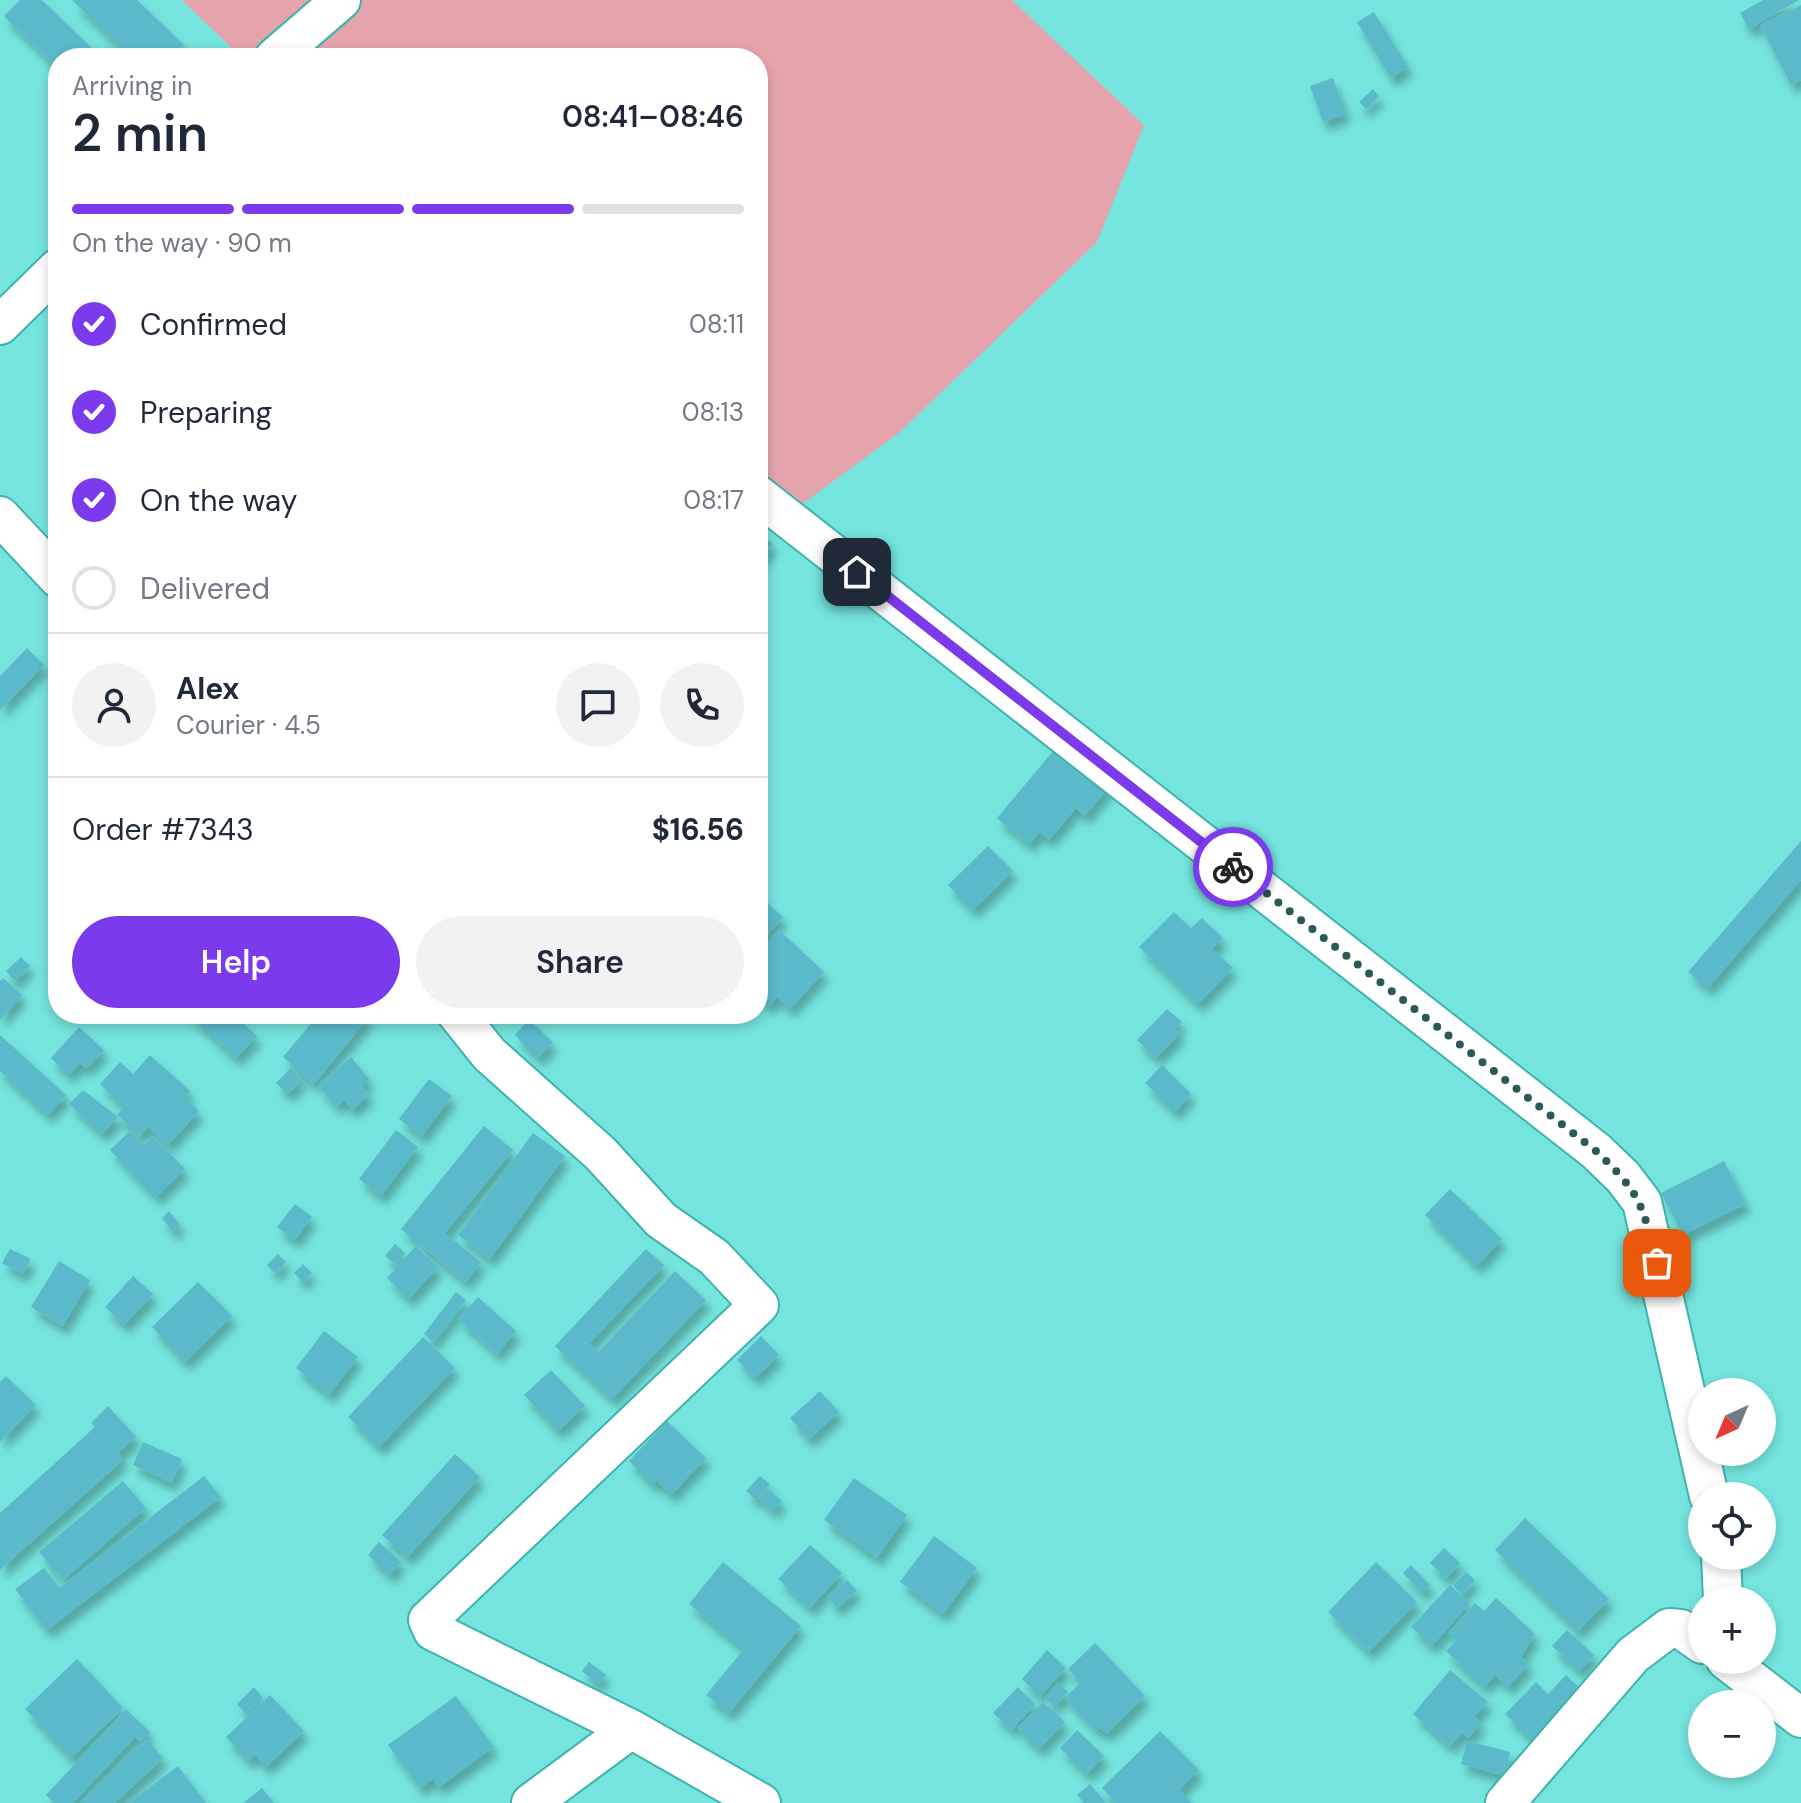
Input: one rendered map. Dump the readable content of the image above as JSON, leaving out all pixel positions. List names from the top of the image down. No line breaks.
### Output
{"north":"bottom left","page":{"heading":["2 min","Arriving in","08:41–08:46"],"panel":["Alex","Courier · 4.5","Order #7343","$16.56"],"bar":"On the way · 90 m","list":[["Confirmed","08:11"],["Preparing","08:13"],["On the way","08:17"],"Delivered"],"buttons":["Help","Share"],"map_buttons":["+","−"]}}
